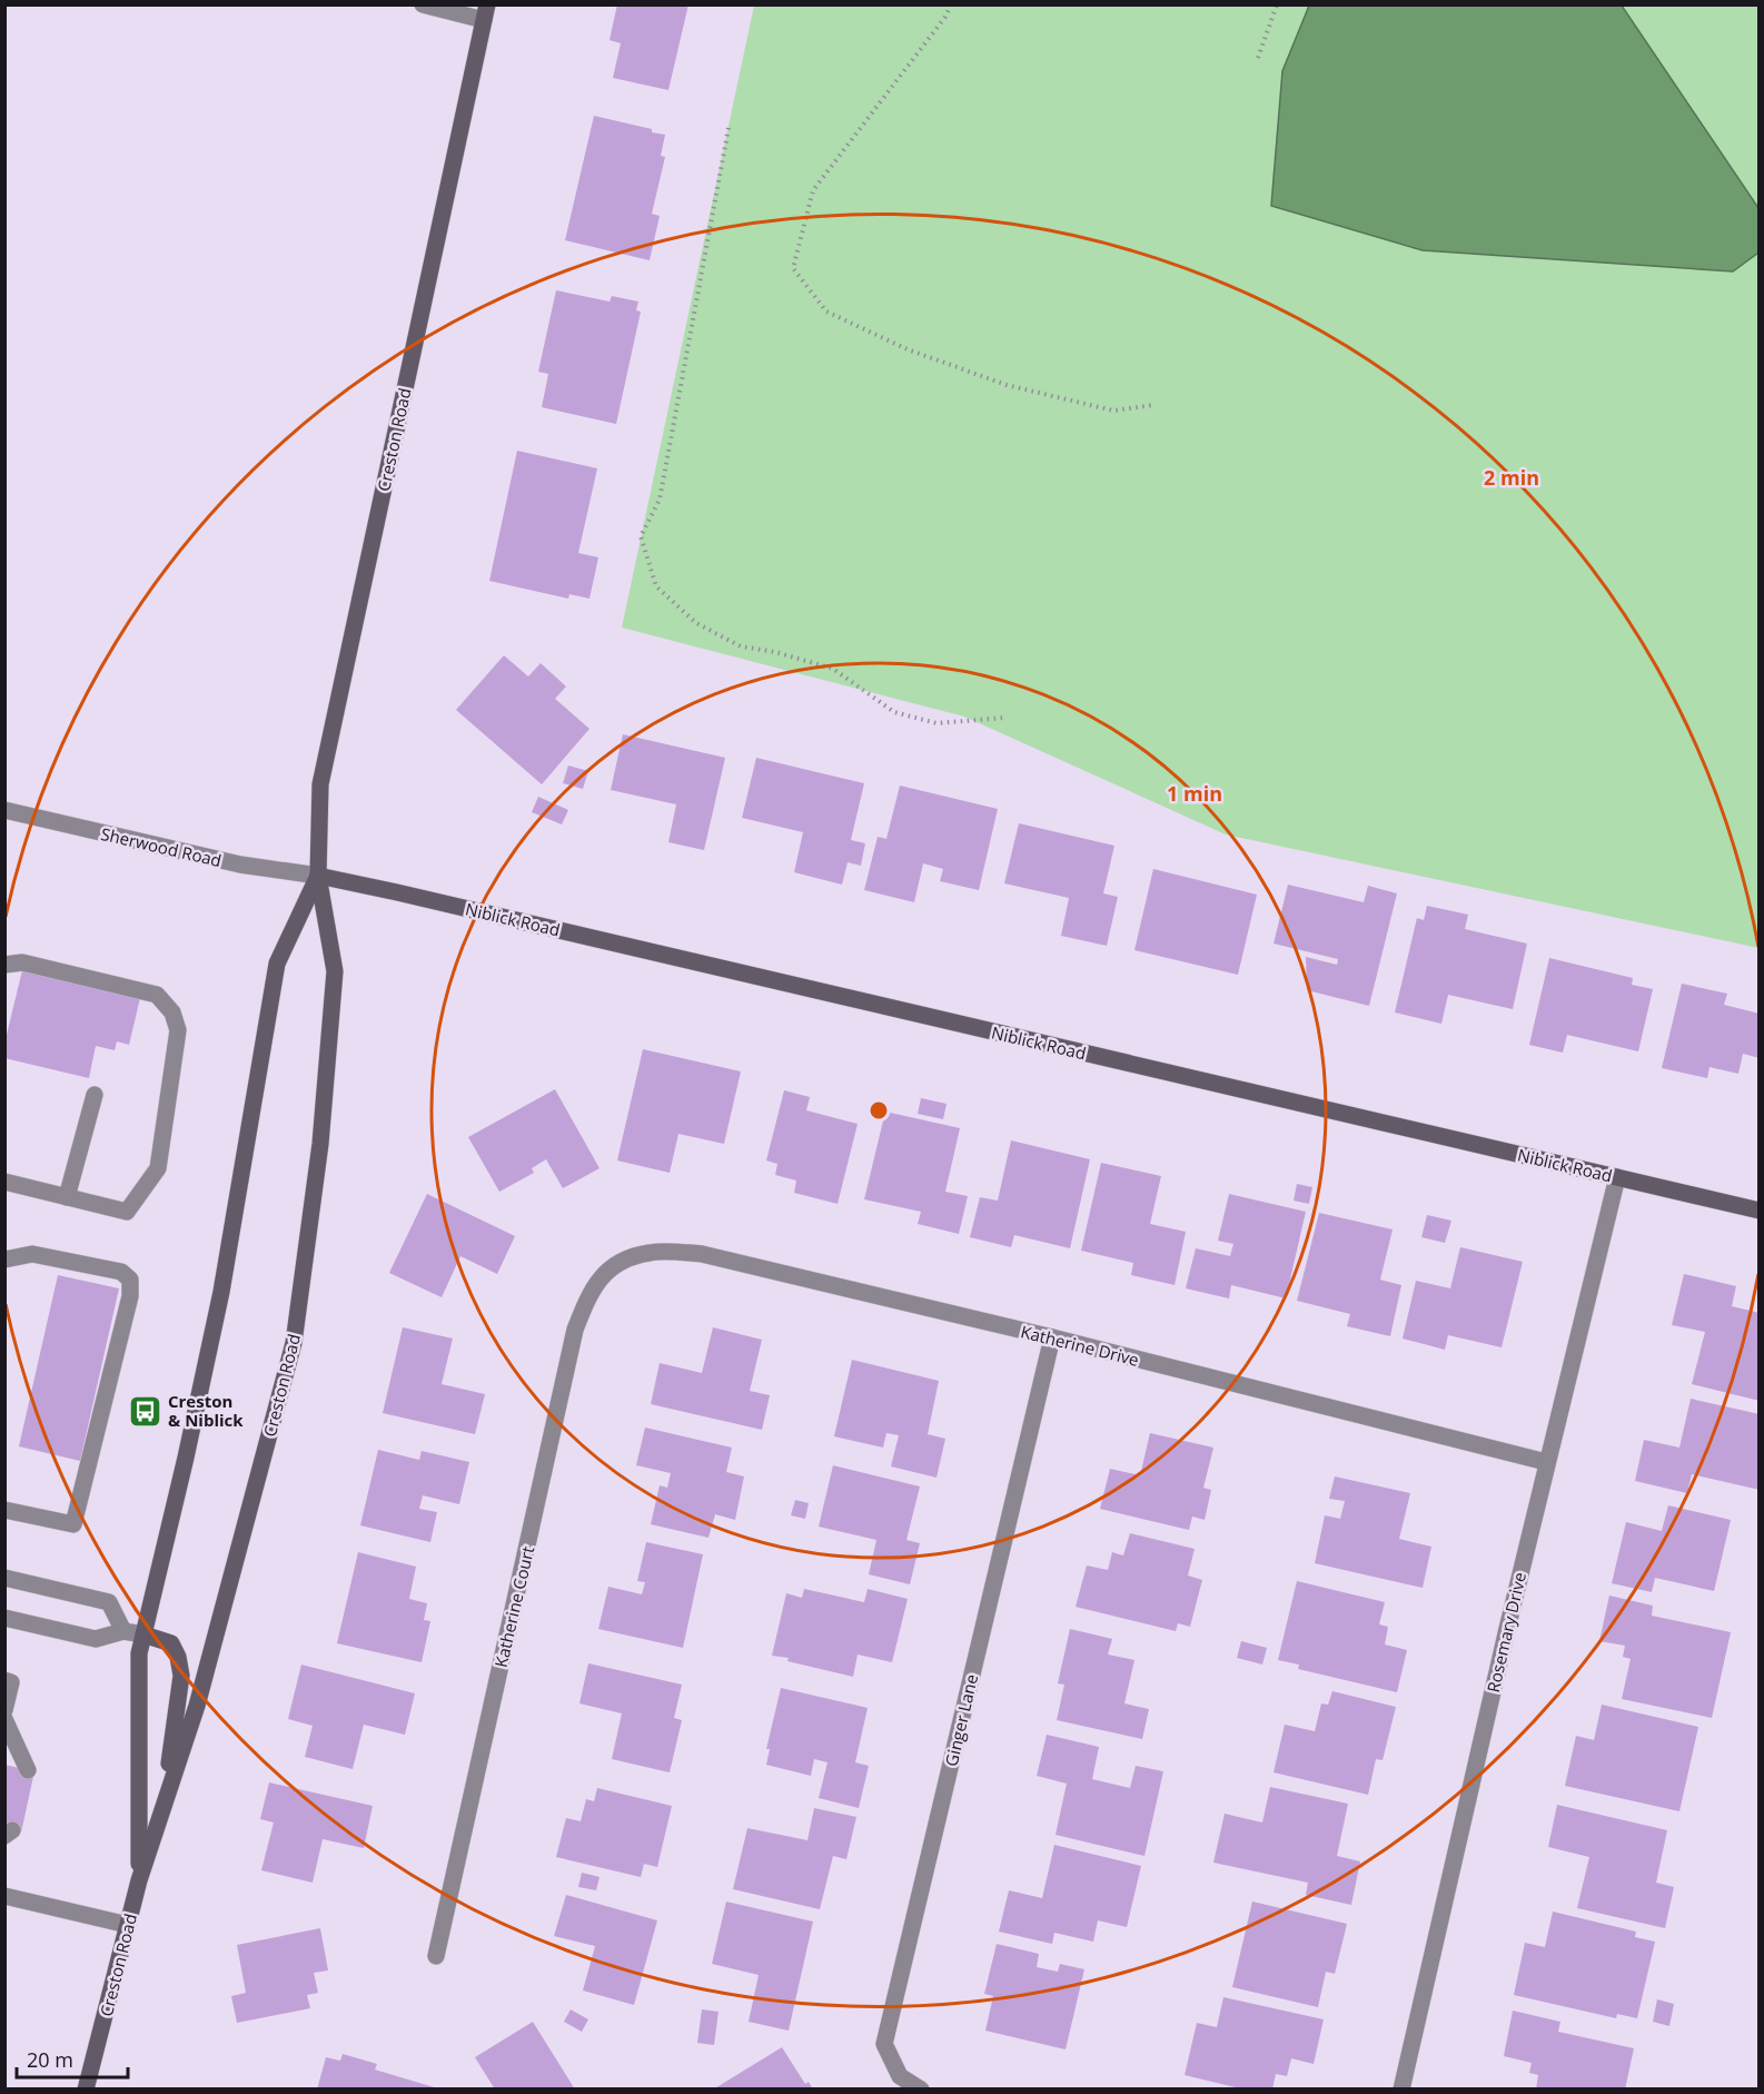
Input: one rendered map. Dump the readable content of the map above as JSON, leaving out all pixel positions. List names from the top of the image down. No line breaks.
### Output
{"streets":{"main road":["Creston Road","Niblick Road"],"street":["Sherwood Road","Katherine Drive","Katherine Court","Rosemary Drive","Ginger Lane"]},"crossings":[["Creston Road","Sherwood Road"],["Creston Road","Niblick Road"],["Sherwood Road","Niblick Road"],["Niblick Road","Rosemary Drive"],["Katherine Drive","Katherine Court"],["Katherine Drive","Rosemary Drive"],["Katherine Drive","Ginger Lane"]],"places":{"bus stop":["Creston & Niblick"]},"scale_bar":"20 m","rings":["2 min","1 min"]}
